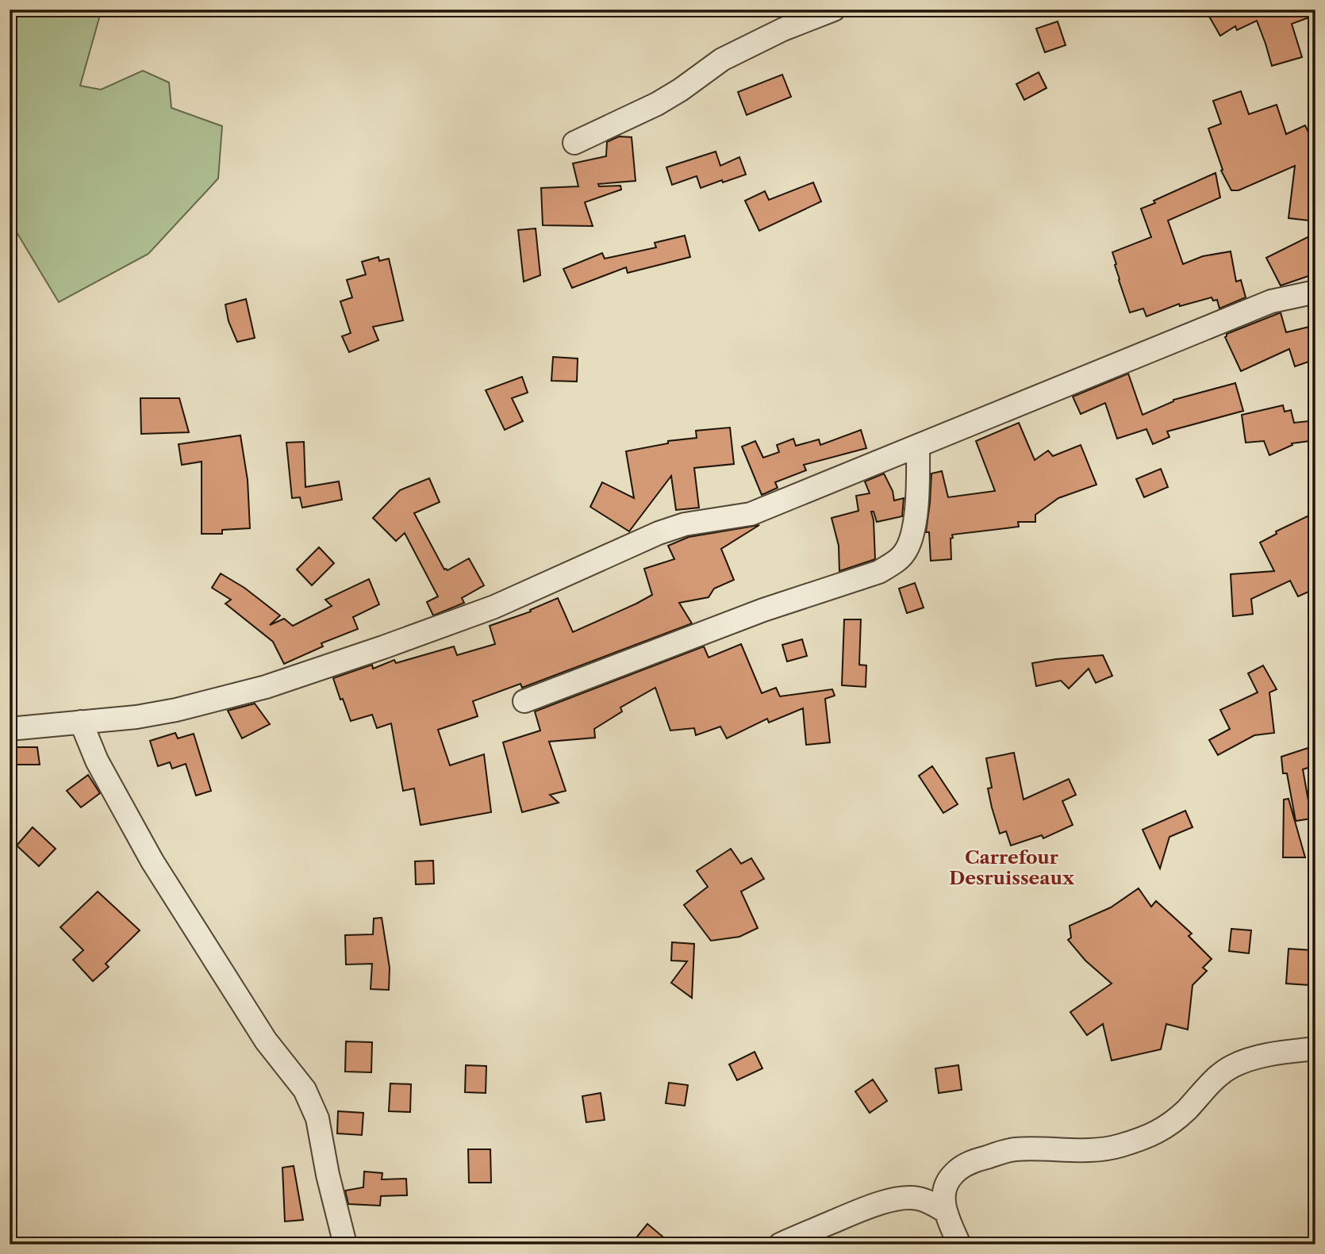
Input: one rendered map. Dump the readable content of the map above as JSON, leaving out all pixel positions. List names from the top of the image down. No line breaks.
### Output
{"districts":["Carrefour Desruisseaux"]}
